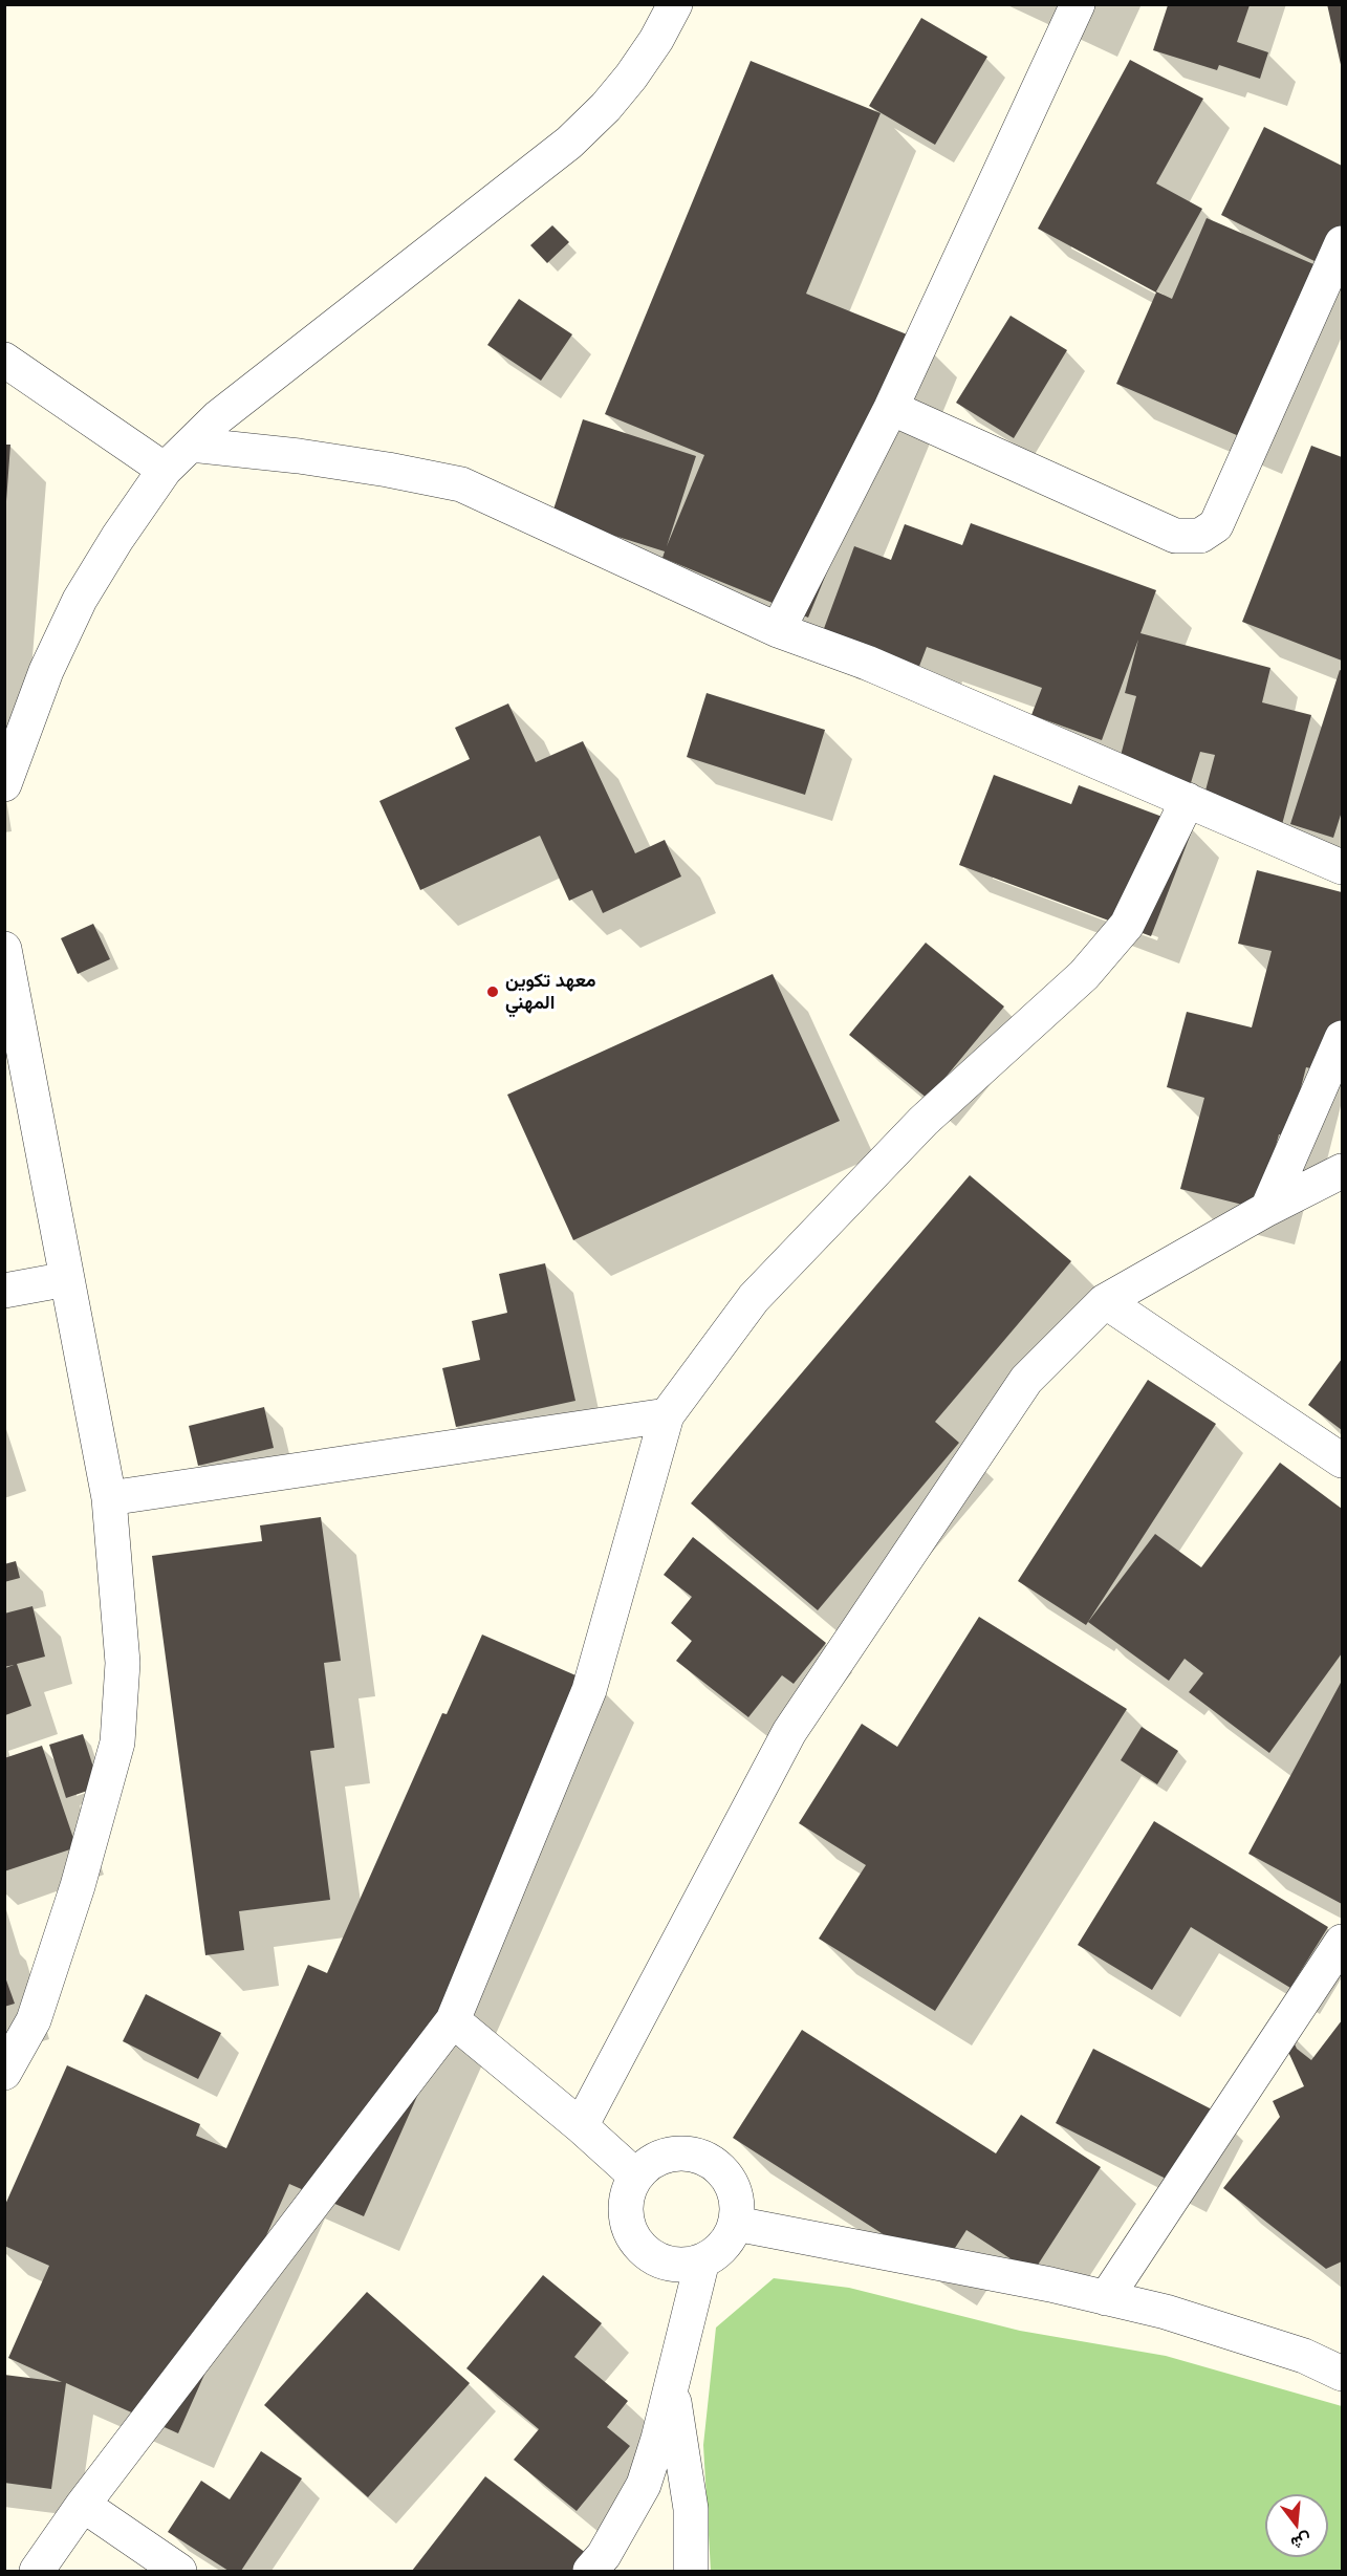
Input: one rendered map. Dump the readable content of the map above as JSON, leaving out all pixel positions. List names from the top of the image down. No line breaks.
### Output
{"places":["معهد تكوين المهني"],"north":"bottom"}
